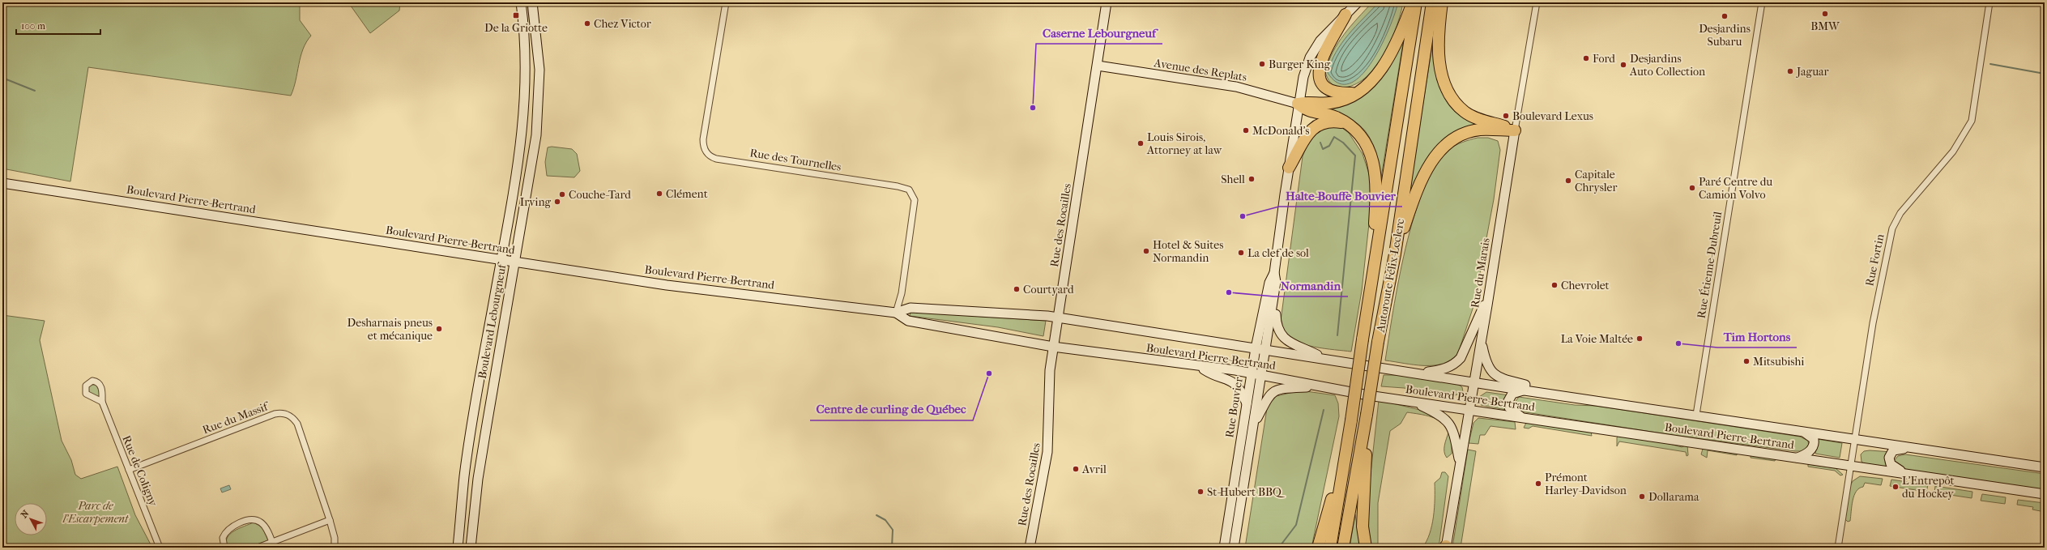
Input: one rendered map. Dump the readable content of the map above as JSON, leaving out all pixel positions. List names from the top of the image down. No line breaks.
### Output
{"streets":{"highway":["Autoroute Félix-Leclerc"],"main road":["Avenue des Replats","Boulevard Pierre-Bertrand","Rue des Rocailles","Rue du Marais","Boulevard Lebourgneuf","Rue Bouvier"],"street":["Rue des Tournelles","Rue Fortin","Rue Étienne-Dubreuil","Rue du Massif","Rue de Coligny"]},"crossings":[["Avenue des Replats","Rue des Rocailles"],["Avenue des Replats","Rue Bouvier"],["Rue des Tournelles","Boulevard Pierre-Bertrand"],["Boulevard Pierre-Bertrand","Rue des Rocailles"],["Boulevard Pierre-Bertrand","Rue Fortin"],["Boulevard Pierre-Bertrand","Rue Étienne-Dubreuil"],["Boulevard Pierre-Bertrand","Rue du Marais"],["Boulevard Pierre-Bertrand","Boulevard Lebourgneuf"],["Boulevard Pierre-Bertrand","Rue Bouvier"],["Rue du Massif","Rue de Coligny"]],"parks":["Parc de l'Escarpement"],"places":{"other":["BMW","Desjardins Subaru","Chez Victor","Ford","Burger King","Desjardins Auto Collection","Jaguar","Caserne Lebourgneuf","Boulevard Lexus","McDonald's","Louis Sirois, Attorney at law","Shell","Capitale Chrysler","Paré Centre du Camion Volvo","Clément","Couche-Tard","Irving","Halte-Bouffe Bouvier","Hotel & Suites Normandin","La clef de sol","Chevrolet","Courtyard","Normandin","Desharnais pneus et mécanique","La Voie Maltée","Tim Hortons","Mitsubishi","Centre de curling de Québec","Avril","Prémont Harley-Davidson","L'Entrepôt du Hockey","St-Hubert BBQ","Dollarama"],"transit":["De la Griotte"]},"scale_bar":"100 m","north":"top left"}
